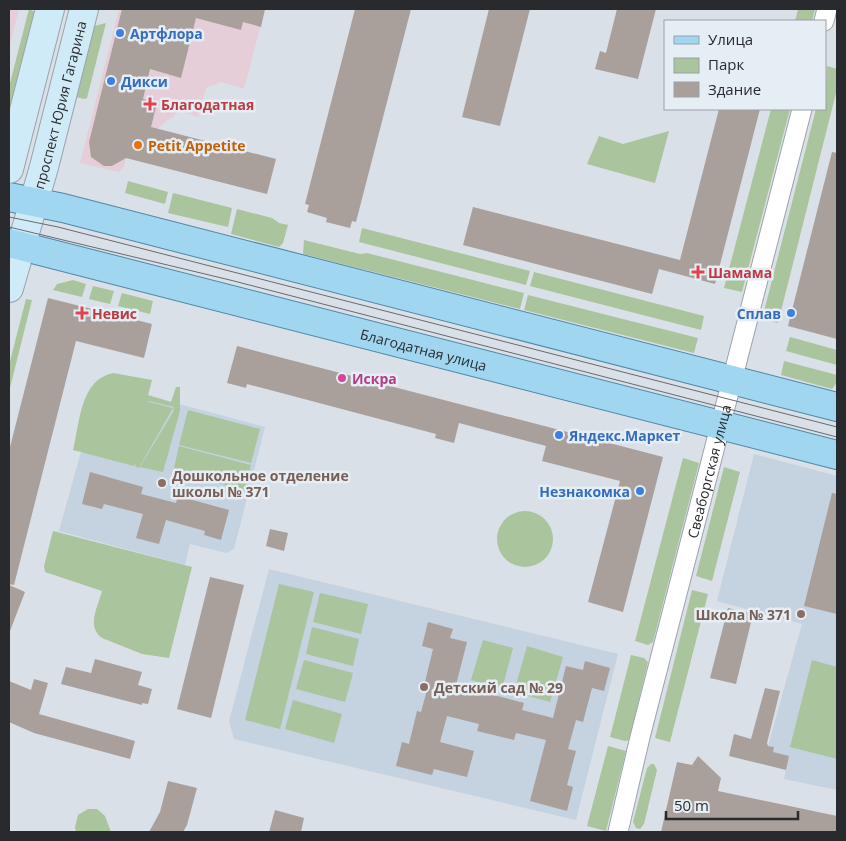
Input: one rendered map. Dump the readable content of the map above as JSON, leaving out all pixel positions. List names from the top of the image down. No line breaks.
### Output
{"streets":{"main road":["проспект Юрия Гагарина","Благодатная улица"],"street":["Свеаборгская улица"]},"crossings":[["проспект Юрия Гагарина","Благодатная улица"],["Благодатная улица","Свеаборгская улица"]],"places":{"other":["Артфлора","Дикси","Petit Appetite","Сплав","Искра","Яндекс.Маркет","Дошкольное отделение школы № 371","Незнакомка","Школа № 371","Детский сад № 29"],"health":["Благодатная","Шамама","Невис"]},"legend":["Улица","Парк","Здание"],"scale_bar":"50 m"}
